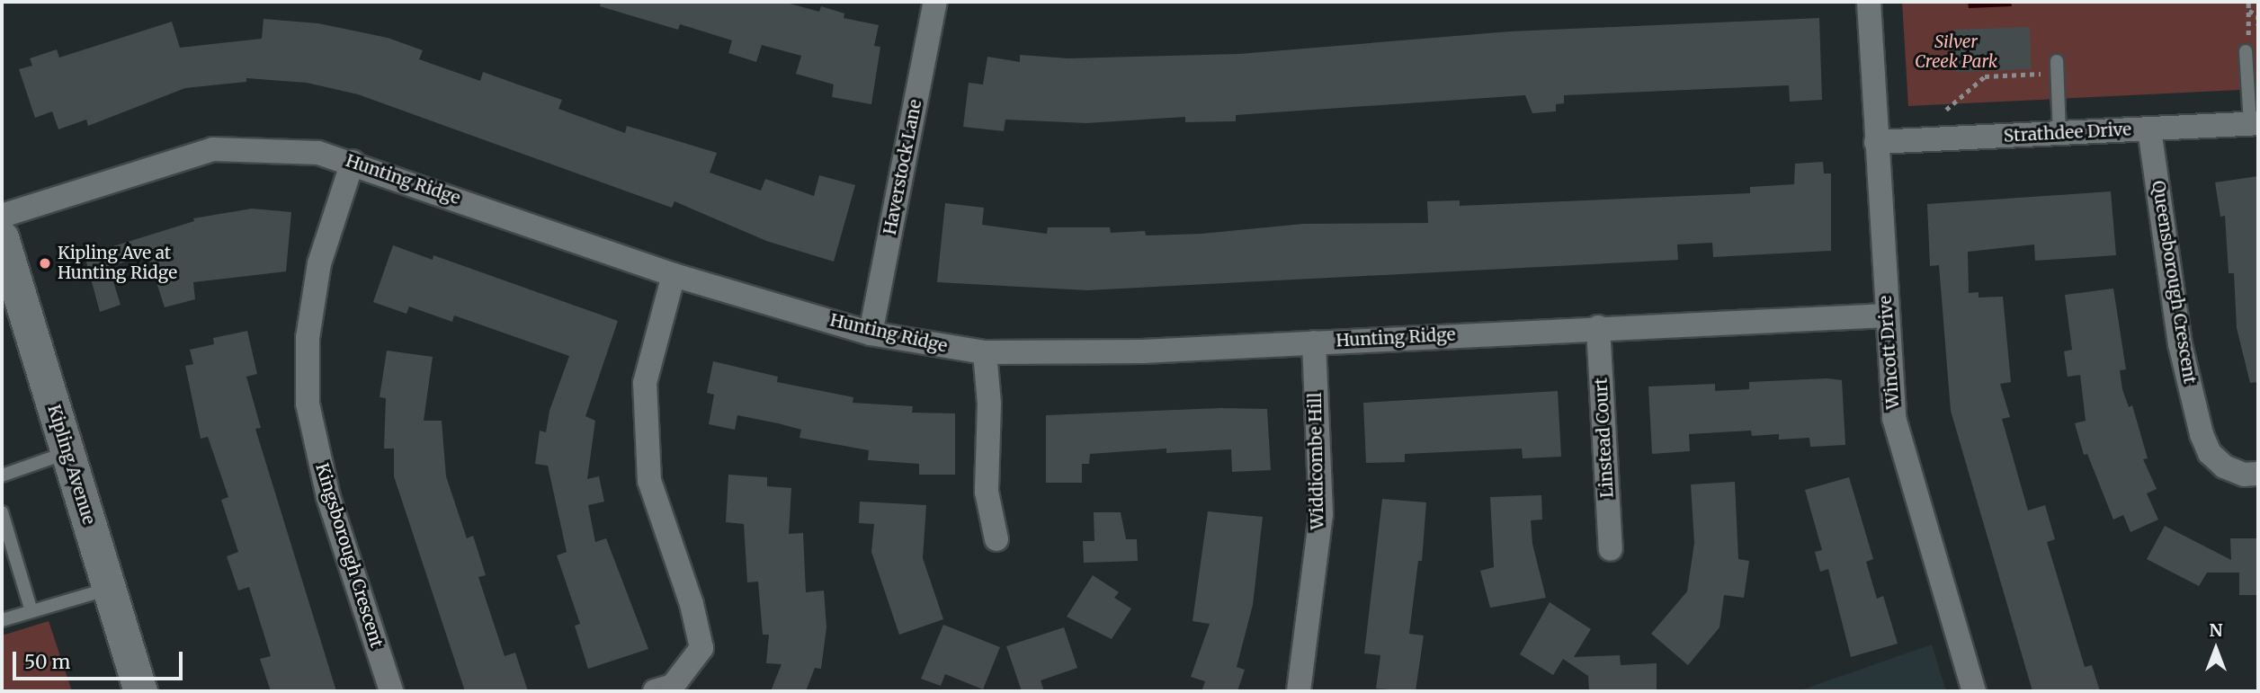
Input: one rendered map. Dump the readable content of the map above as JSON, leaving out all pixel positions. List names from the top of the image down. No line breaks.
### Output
{"streets":{"main road":["Kipling Avenue"],"street":["Strathdee Drive","Haverstock Lane","Hunting Ridge","Queensborough Crescent","Wincott Drive","Linstead Court","Widdicombe Hill","Kingsborough Crescent"]},"crossings":[["Strathdee Drive","Queensborough Crescent"],["Strathdee Drive","Wincott Drive"],["Haverstock Lane","Hunting Ridge"],["Hunting Ridge","Wincott Drive"],["Hunting Ridge","Linstead Court"],["Hunting Ridge","Widdicombe Hill"],["Hunting Ridge","Kingsborough Crescent"]],"parks":["Silver Creek Park"],"places":["Kipling Ave at Hunting Ridge"],"scale_bar":"50 m","north":"top"}
